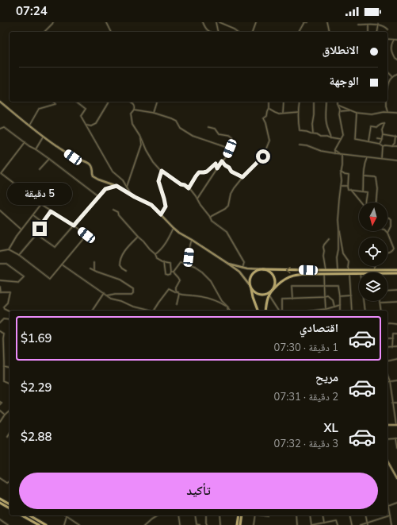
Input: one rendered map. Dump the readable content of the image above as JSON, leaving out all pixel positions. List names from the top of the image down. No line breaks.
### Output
{"north":"bottom","page":{"status":"07:24","banner":["الانطلاق","الوجهة"],"bubble":"5 دقيقة","list":[{"name":"اقتصادي","note":"1 دقيقة · 07:30","value":"$1.69"},{"name":"مريح","note":"2 دقيقة · 07:31","value":"$2.29"},{"name":"XL","note":"3 دقيقة · 07:32","value":"$2.88"}],"buttons":"تأكيد"}}
